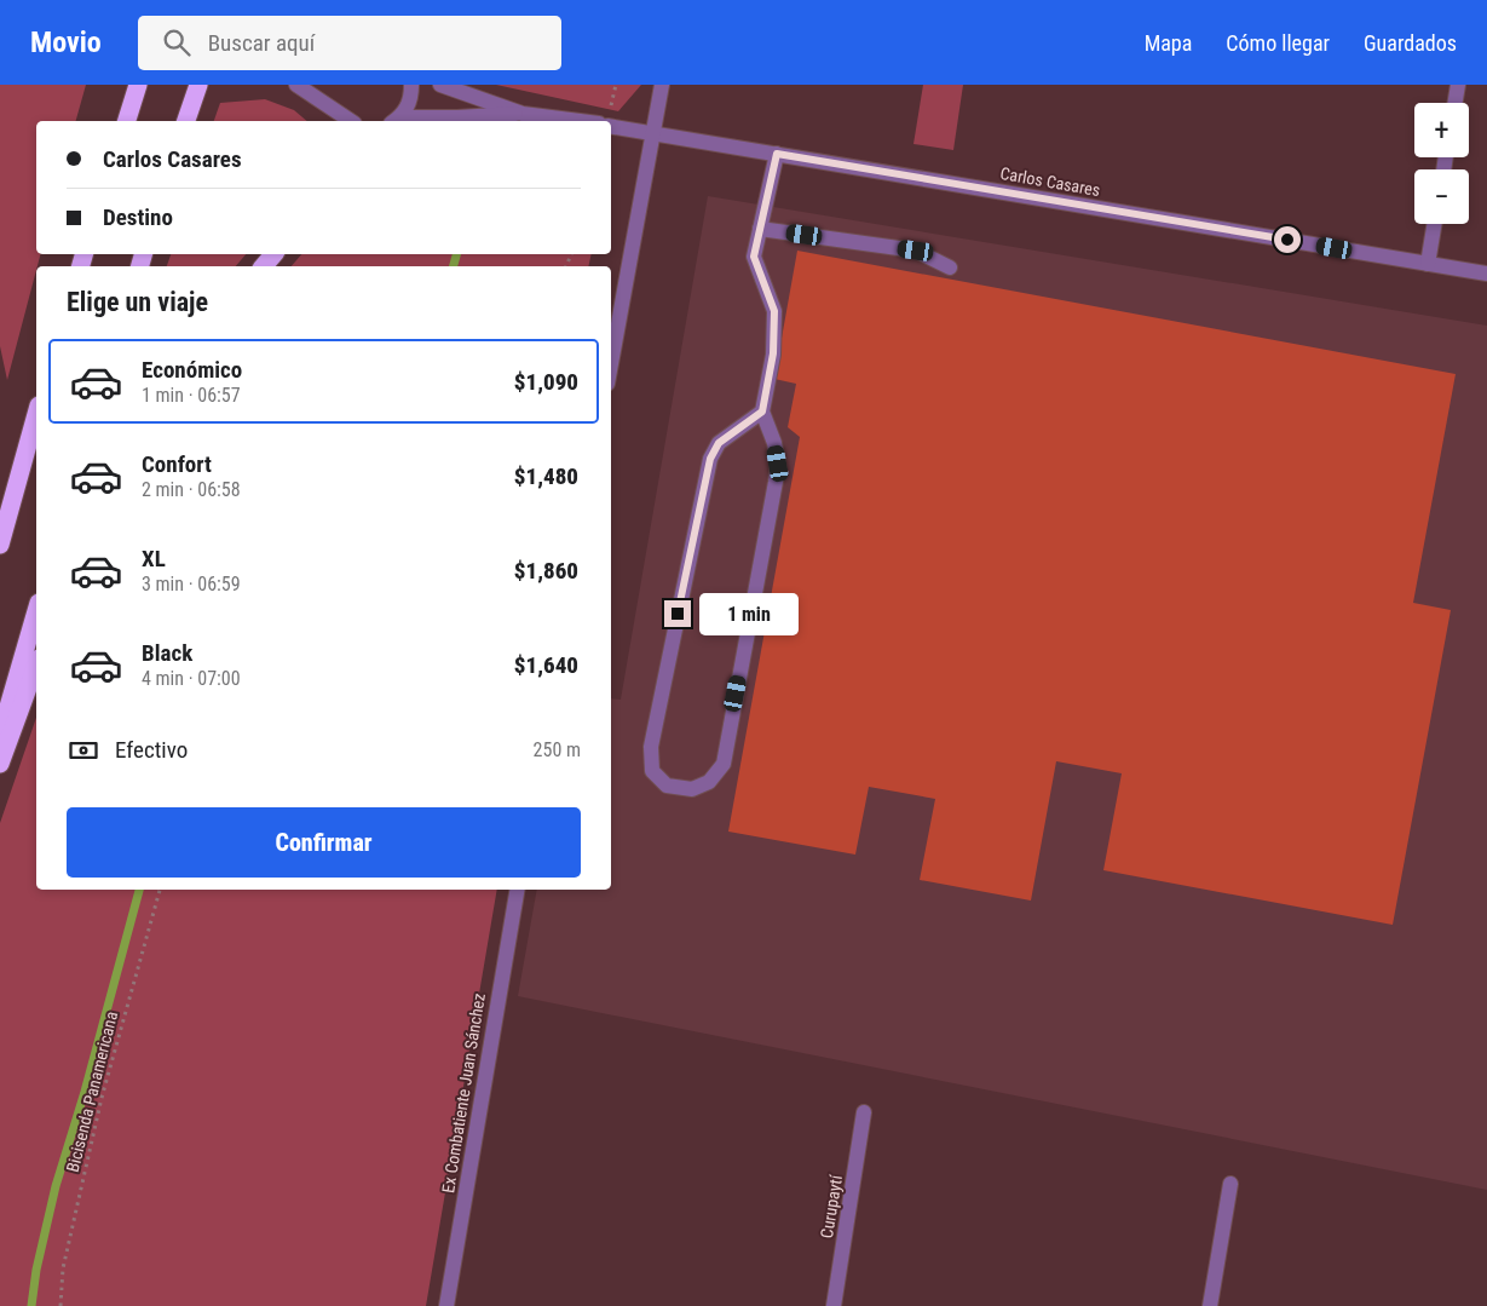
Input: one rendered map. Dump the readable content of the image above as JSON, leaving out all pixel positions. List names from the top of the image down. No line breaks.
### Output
{"streets":{"street":["Carlos Casares","Ex Combatiente Juan Sánchez","Curupaytí"],"path":["Bicisenda Panamericana"]},"page":{"header":"Movio","search":"Buscar aquí","nav":["Mapa","Cómo llegar","Guardados"],"map_buttons":["+","−"],"banner":["Carlos Casares","Destino"],"heading":"Elige un viaje","list":[{"name":"Económico","note":"1 min · 06:57","value":"$1,090"},{"name":"Confort","note":"2 min · 06:58","value":"$1,480"},{"name":"XL","note":"3 min · 06:59","value":"$1,860"},{"name":"Black","note":"4 min · 07:00","value":"$1,640"}],"bubble":"1 min","pay":["Efectivo","250 m"],"buttons":"Confirmar"}}
